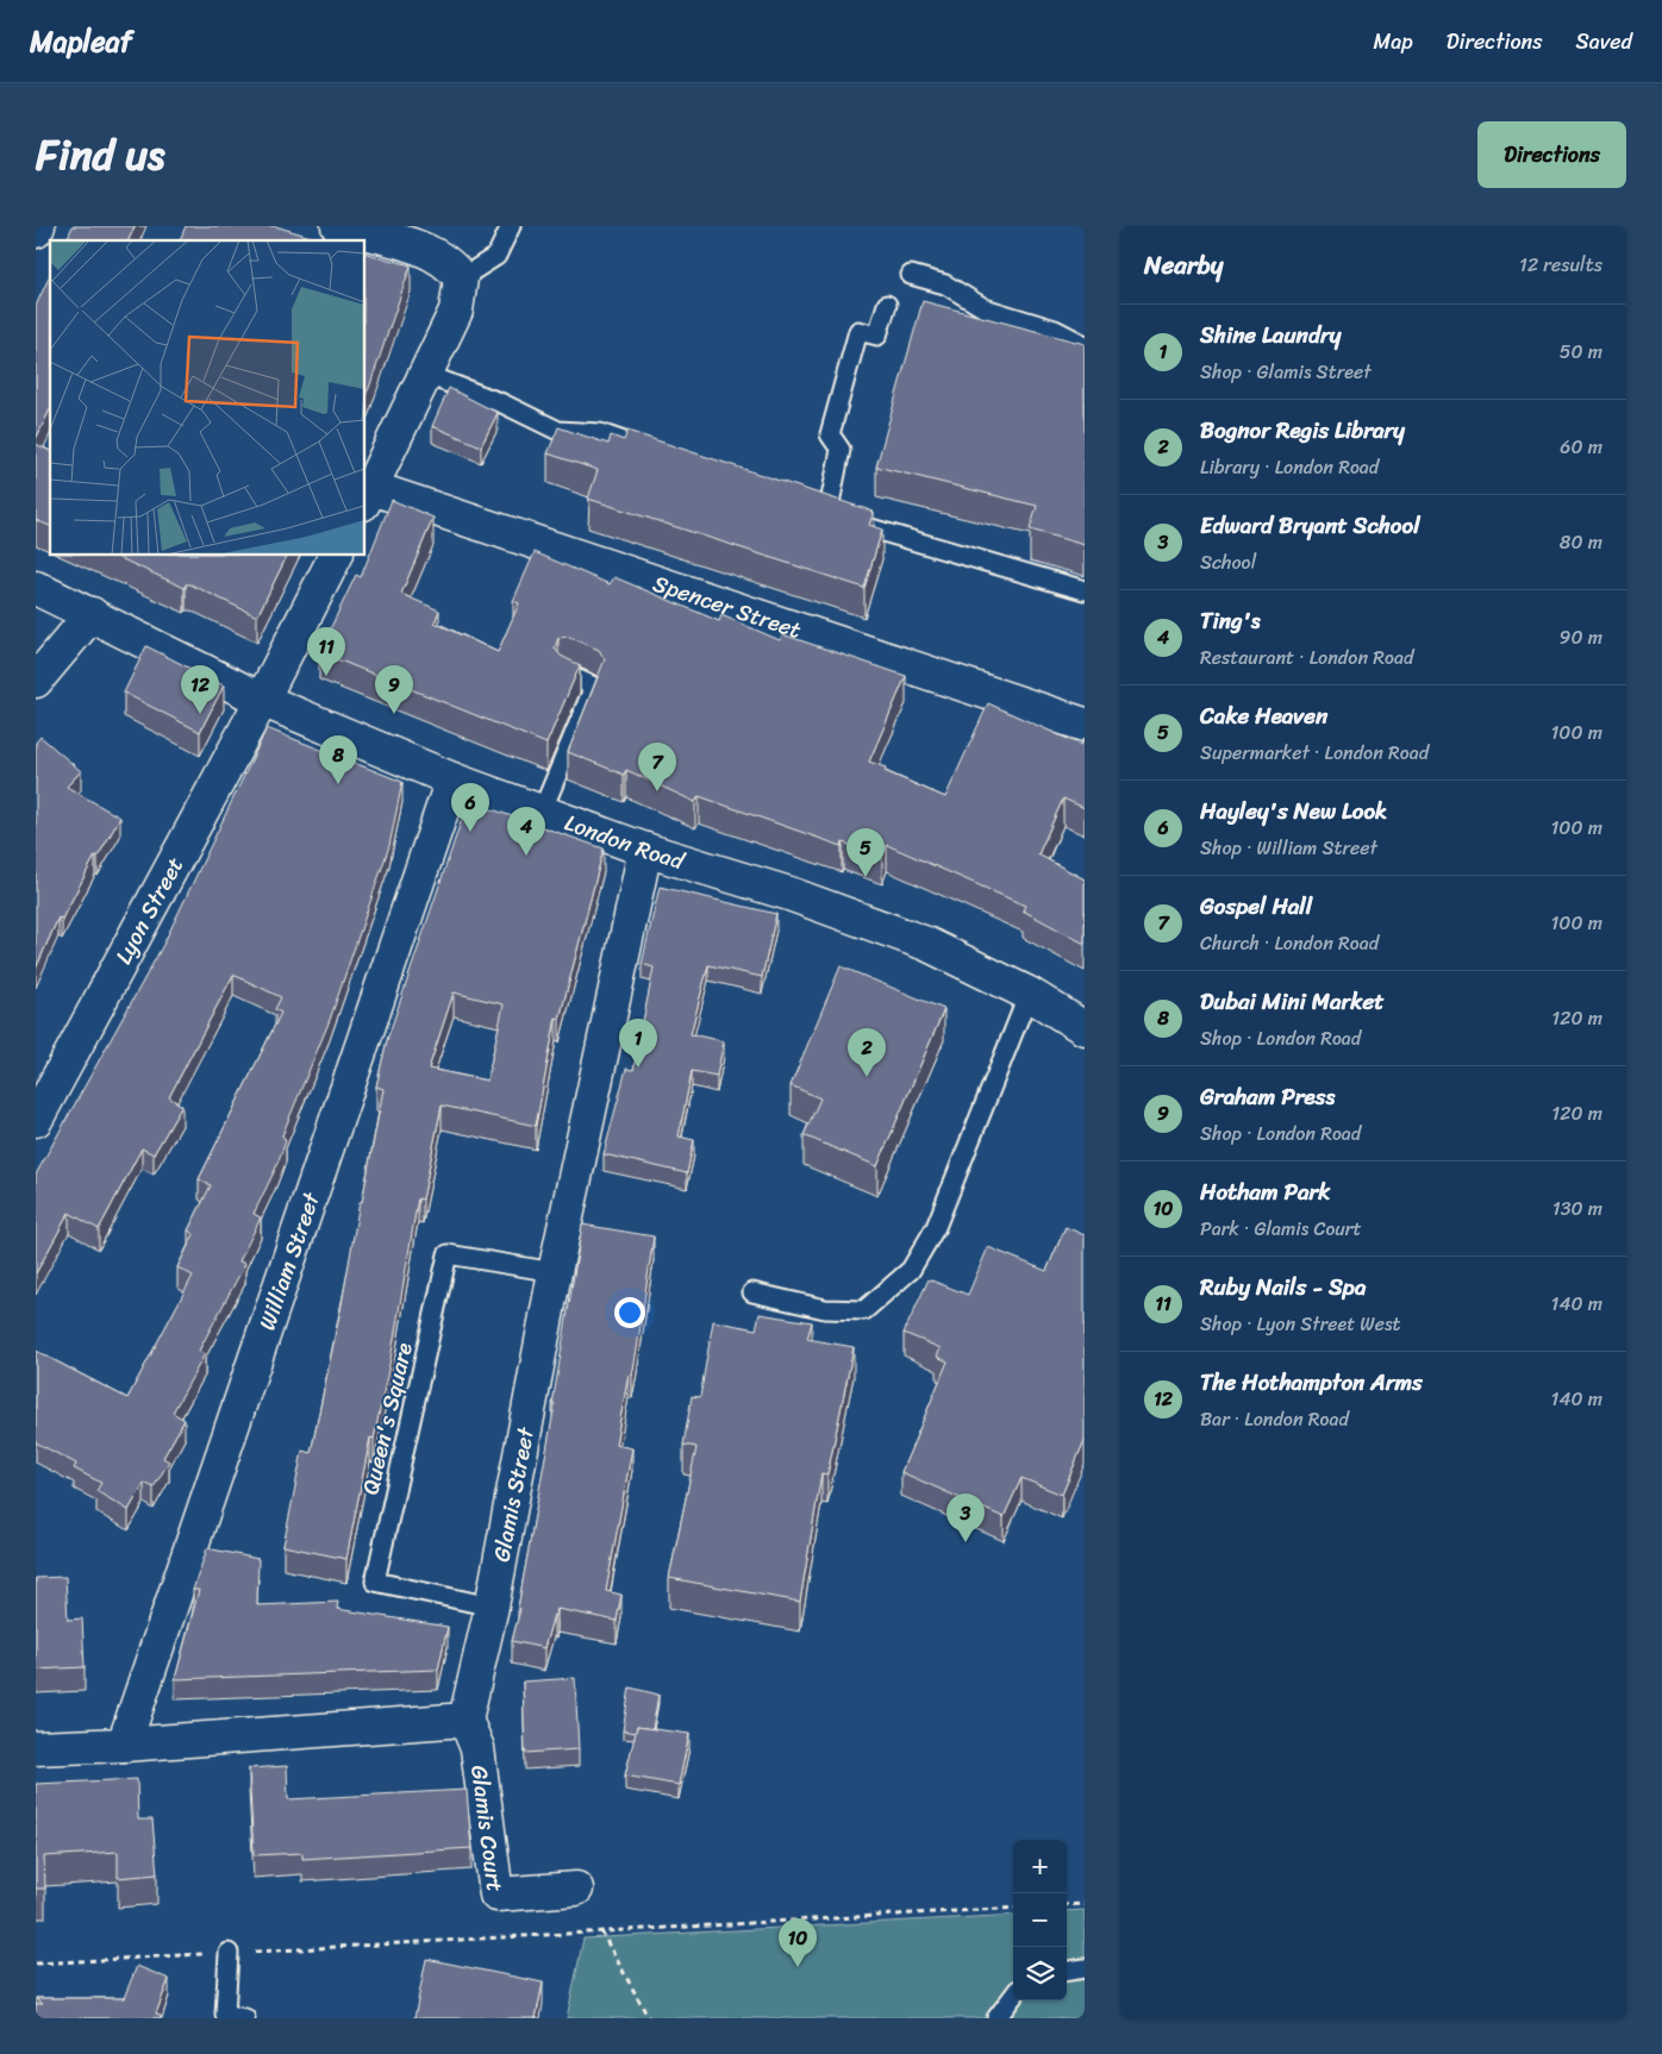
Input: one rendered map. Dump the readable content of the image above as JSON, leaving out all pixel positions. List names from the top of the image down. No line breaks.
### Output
{"streets":{"street":["Spencer Street","London Road","Lyon Street","William Street","Glamis Street","Glamis Court"],"lane":["Queen's Square"]},"crossings":[["London Road","Lyon Street"],["London Road","William Street"],["London Road","Glamis Street"],["Queen's Square","Glamis Street"],["Glamis Street","Glamis Court"]],"page":{"header":"Mapleaf","nav":["Map","Directions","Saved"],"title":"Find us","buttons":"Directions","heading":["Nearby","12 results"],"list":[{"mark":"1","name":"Shine Laundry","note":"Shop · Glamis Street","value":"50 m"},{"mark":"2","name":"Bognor Regis Library","note":"Library · London Road","value":"60 m"},{"mark":"3","name":"Edward Bryant School","note":"School","value":"80 m"},{"mark":"4","name":"Ting's","note":"Restaurant · London Road","value":"90 m"},{"mark":"5","name":"Cake Heaven","note":"Supermarket · London Road","value":"100 m"},{"mark":"6","name":"Hayley's New Look","note":"Shop · William Street","value":"100 m"},{"mark":"7","name":"Gospel Hall","note":"Church · London Road","value":"100 m"},{"mark":"8","name":"Dubai Mini Market","note":"Shop · London Road","value":"120 m"},{"mark":"9","name":"Graham Press","note":"Shop · London Road","value":"120 m"},{"mark":"10","name":"Hotham Park","note":"Park · Glamis Court","value":"130 m"},{"mark":"11","name":"Ruby Nails - Spa","note":"Shop · Lyon Street West","value":"140 m"},{"mark":"12","name":"The Hothampton Arms","note":"Bar · London Road","value":"140 m"}],"pins":["11","9","12","8","7","6","4","5","1","2","3","10"],"map_buttons":["+","−"]}}
